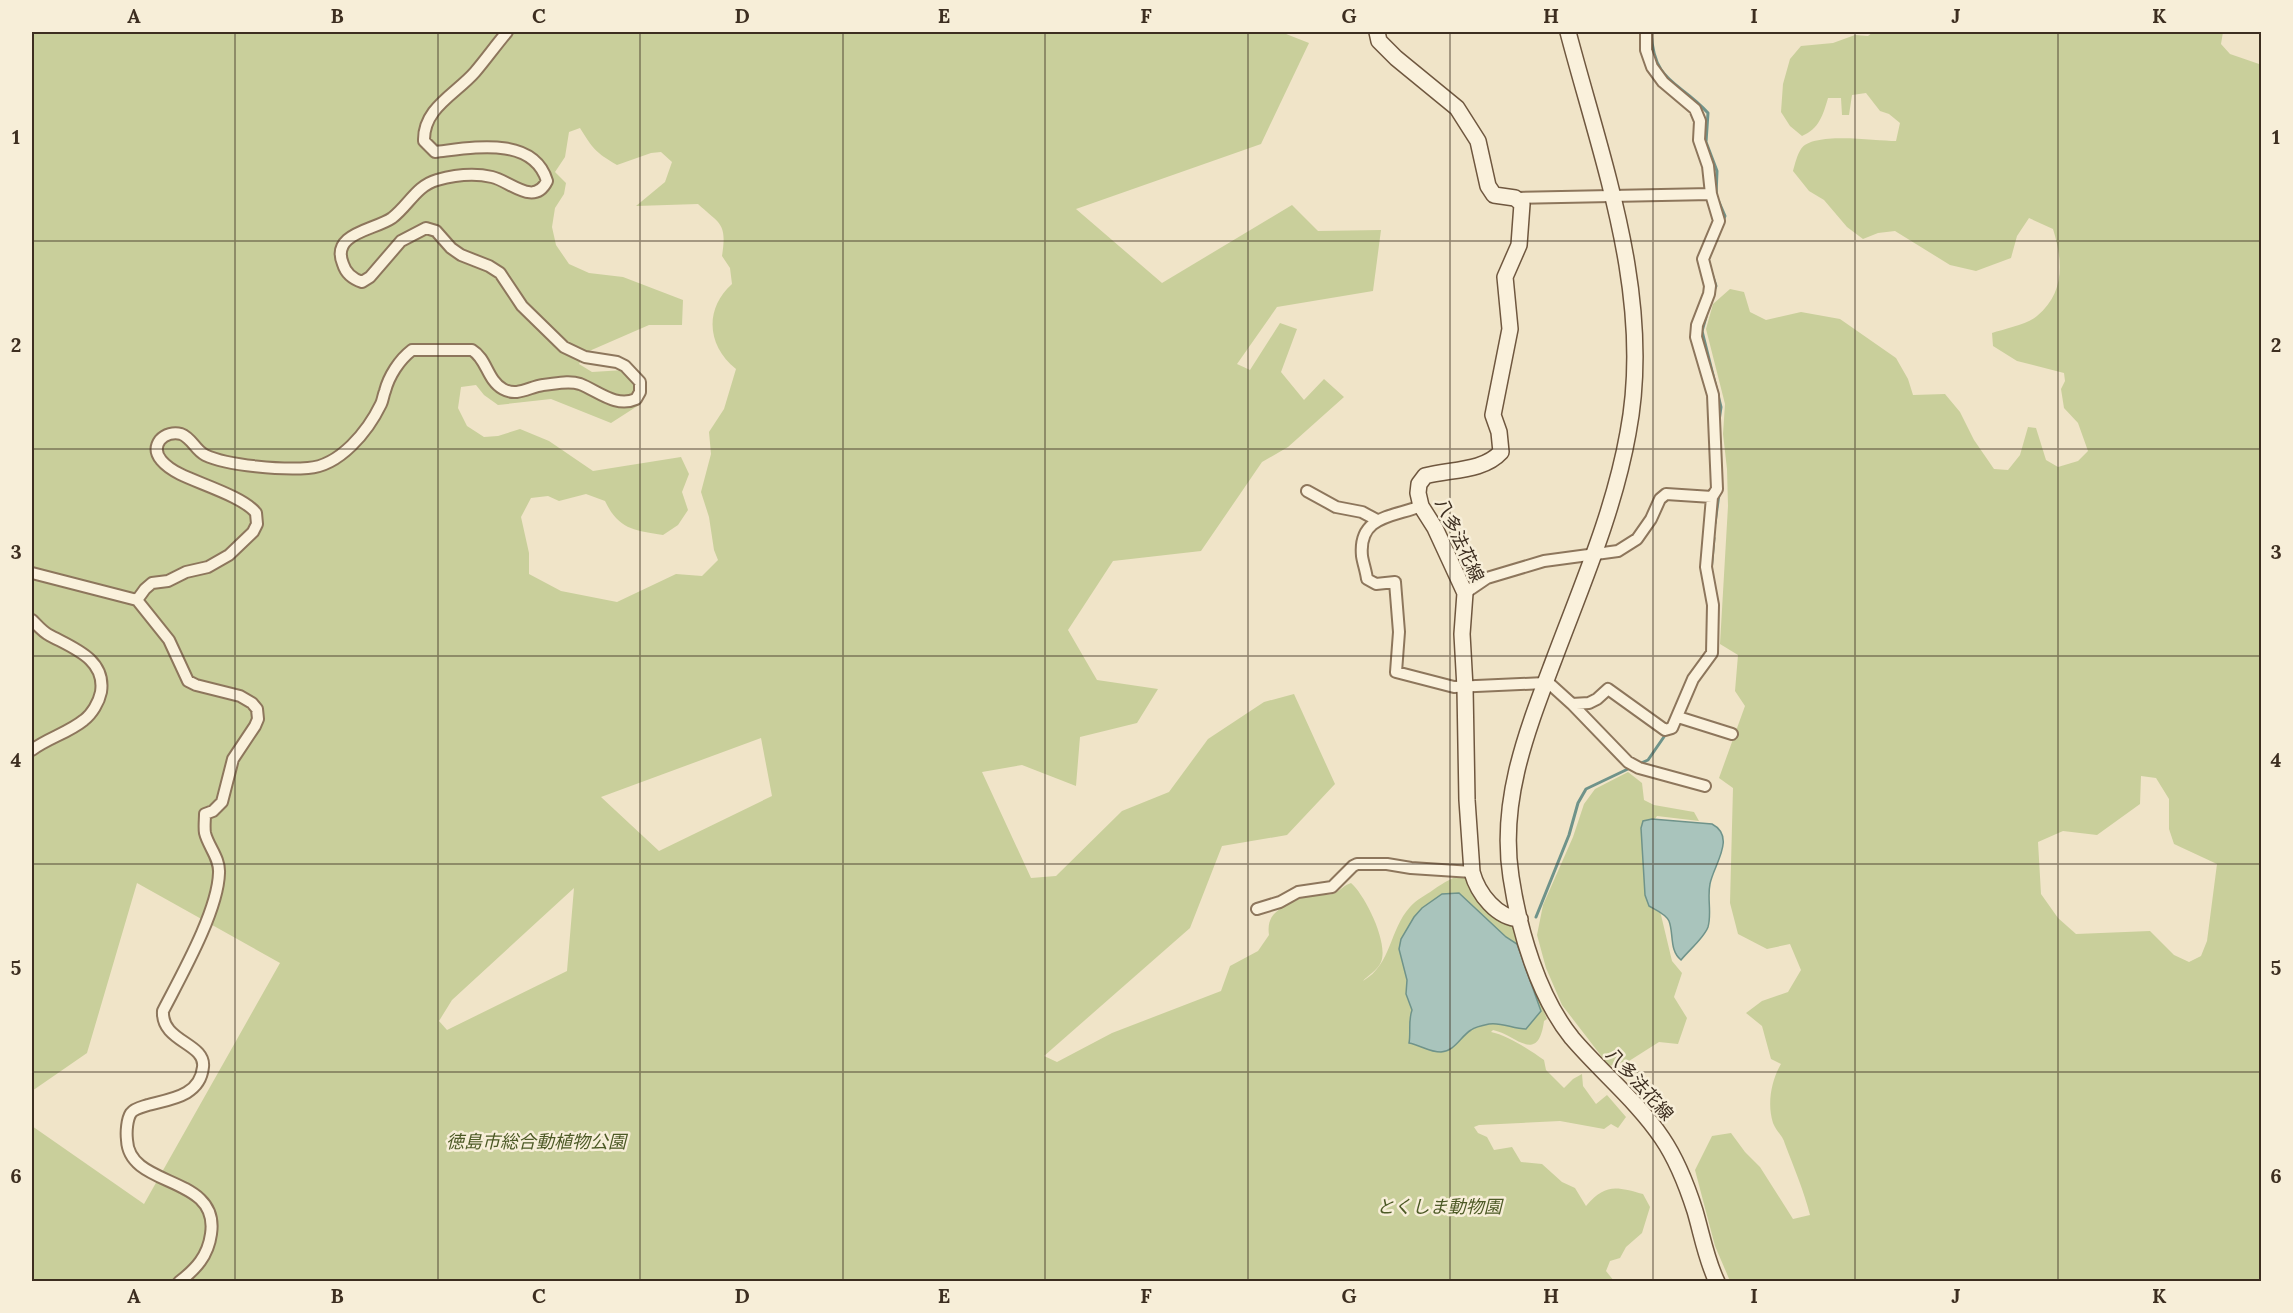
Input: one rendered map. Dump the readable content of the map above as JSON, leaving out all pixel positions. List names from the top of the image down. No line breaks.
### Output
{"streets":{"main road":["八多法花線"]},"parks":["徳島市総合動植物公園","とくしま動物園"],"grid":{"columns":["A","B","C","D","E","F","G","H","I","J","K"],"rows":["1","2","3","4","5","6"]}}
